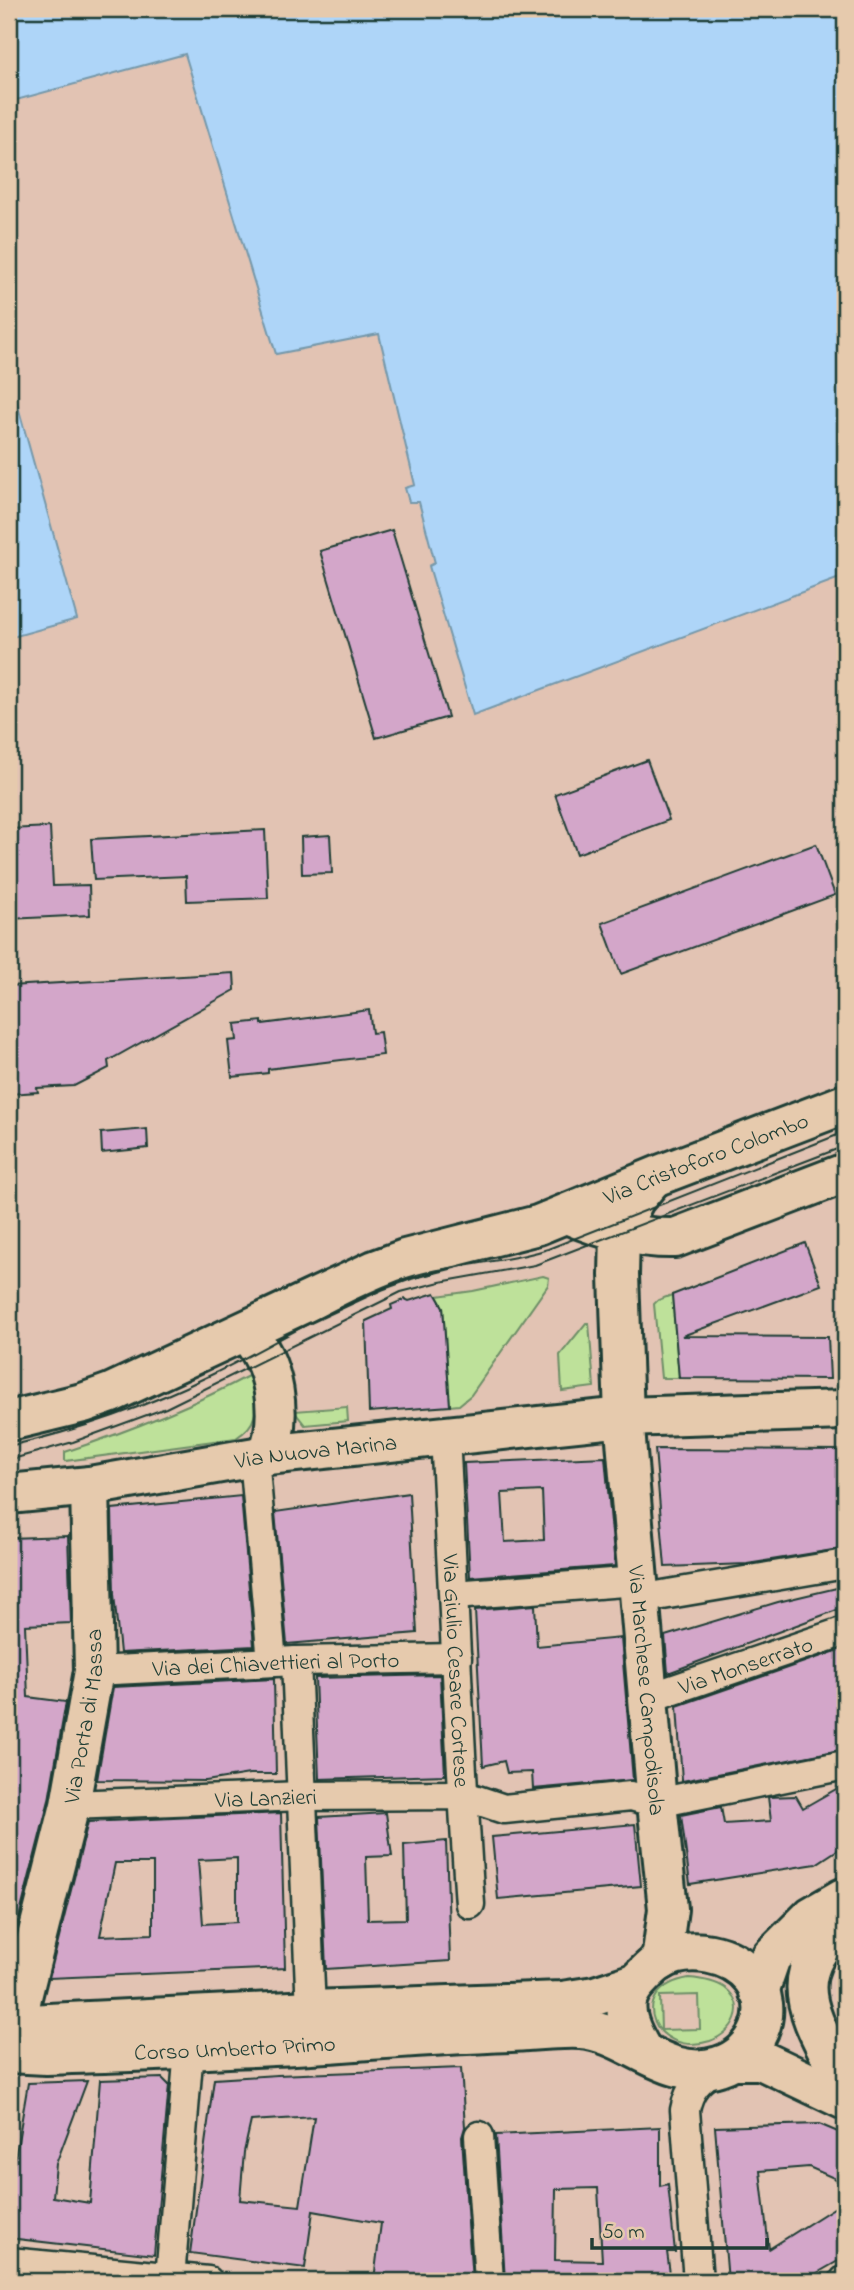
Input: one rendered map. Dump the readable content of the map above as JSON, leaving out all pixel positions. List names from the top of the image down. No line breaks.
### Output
{"streets":{"main road":["Via Cristoforo Colombo","Via Nuova Marina","Via Marchese Campodisola","Via Porta di Massa","Corso Umberto Primo"],"street":["Via dei Chiavettieri al Porto","Via Monserrato","Via Giulio Cesare Cortese","Via Lanzieri"]},"crossings":[["Via Nuova Marina","Via Giulio Cesare Cortese"],["Via Nuova Marina","Via Marchese Campodisola"],["Via Nuova Marina","Via Porta di Massa"],["Via dei Chiavettieri al Porto","Via Giulio Cesare Cortese"],["Via dei Chiavettieri al Porto","Via Porta di Massa"],["Via Monserrato","Via Marchese Campodisola"],["Via Giulio Cesare Cortese","Via Lanzieri"],["Via Marchese Campodisola","Via Lanzieri"],["Via Porta di Massa","Via Lanzieri"],["Via Porta di Massa","Corso Umberto Primo"]],"scale_bar":"50 m"}
